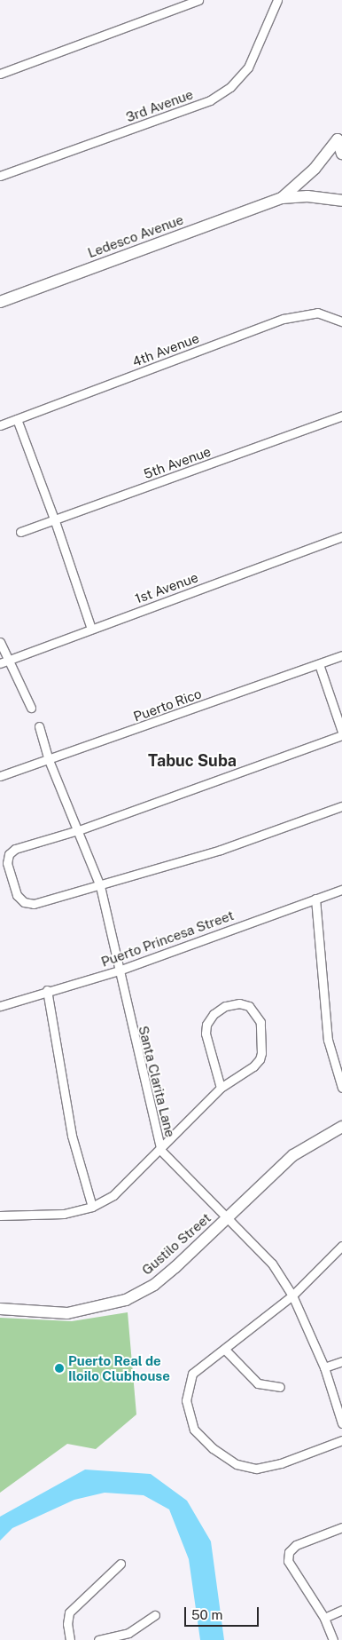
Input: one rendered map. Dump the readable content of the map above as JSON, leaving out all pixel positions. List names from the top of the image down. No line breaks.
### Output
{"streets":{"street":["3rd Avenue","Ledesco Avenue","4th Avenue","5th Avenue","1st Avenue","Puerto Rico","Puerto Princesa Street","Santa Clarita Lane","Gustilo Street"]},"crossings":[["Puerto Rico","Santa Clarita Lane"],["Puerto Princesa Street","Santa Clarita Lane"],["Santa Clarita Lane","Gustilo Street"]],"districts":["Tabuc Suba"],"places":["Puerto Real de Iloilo Clubhouse"],"scale_bar":"50 m"}
